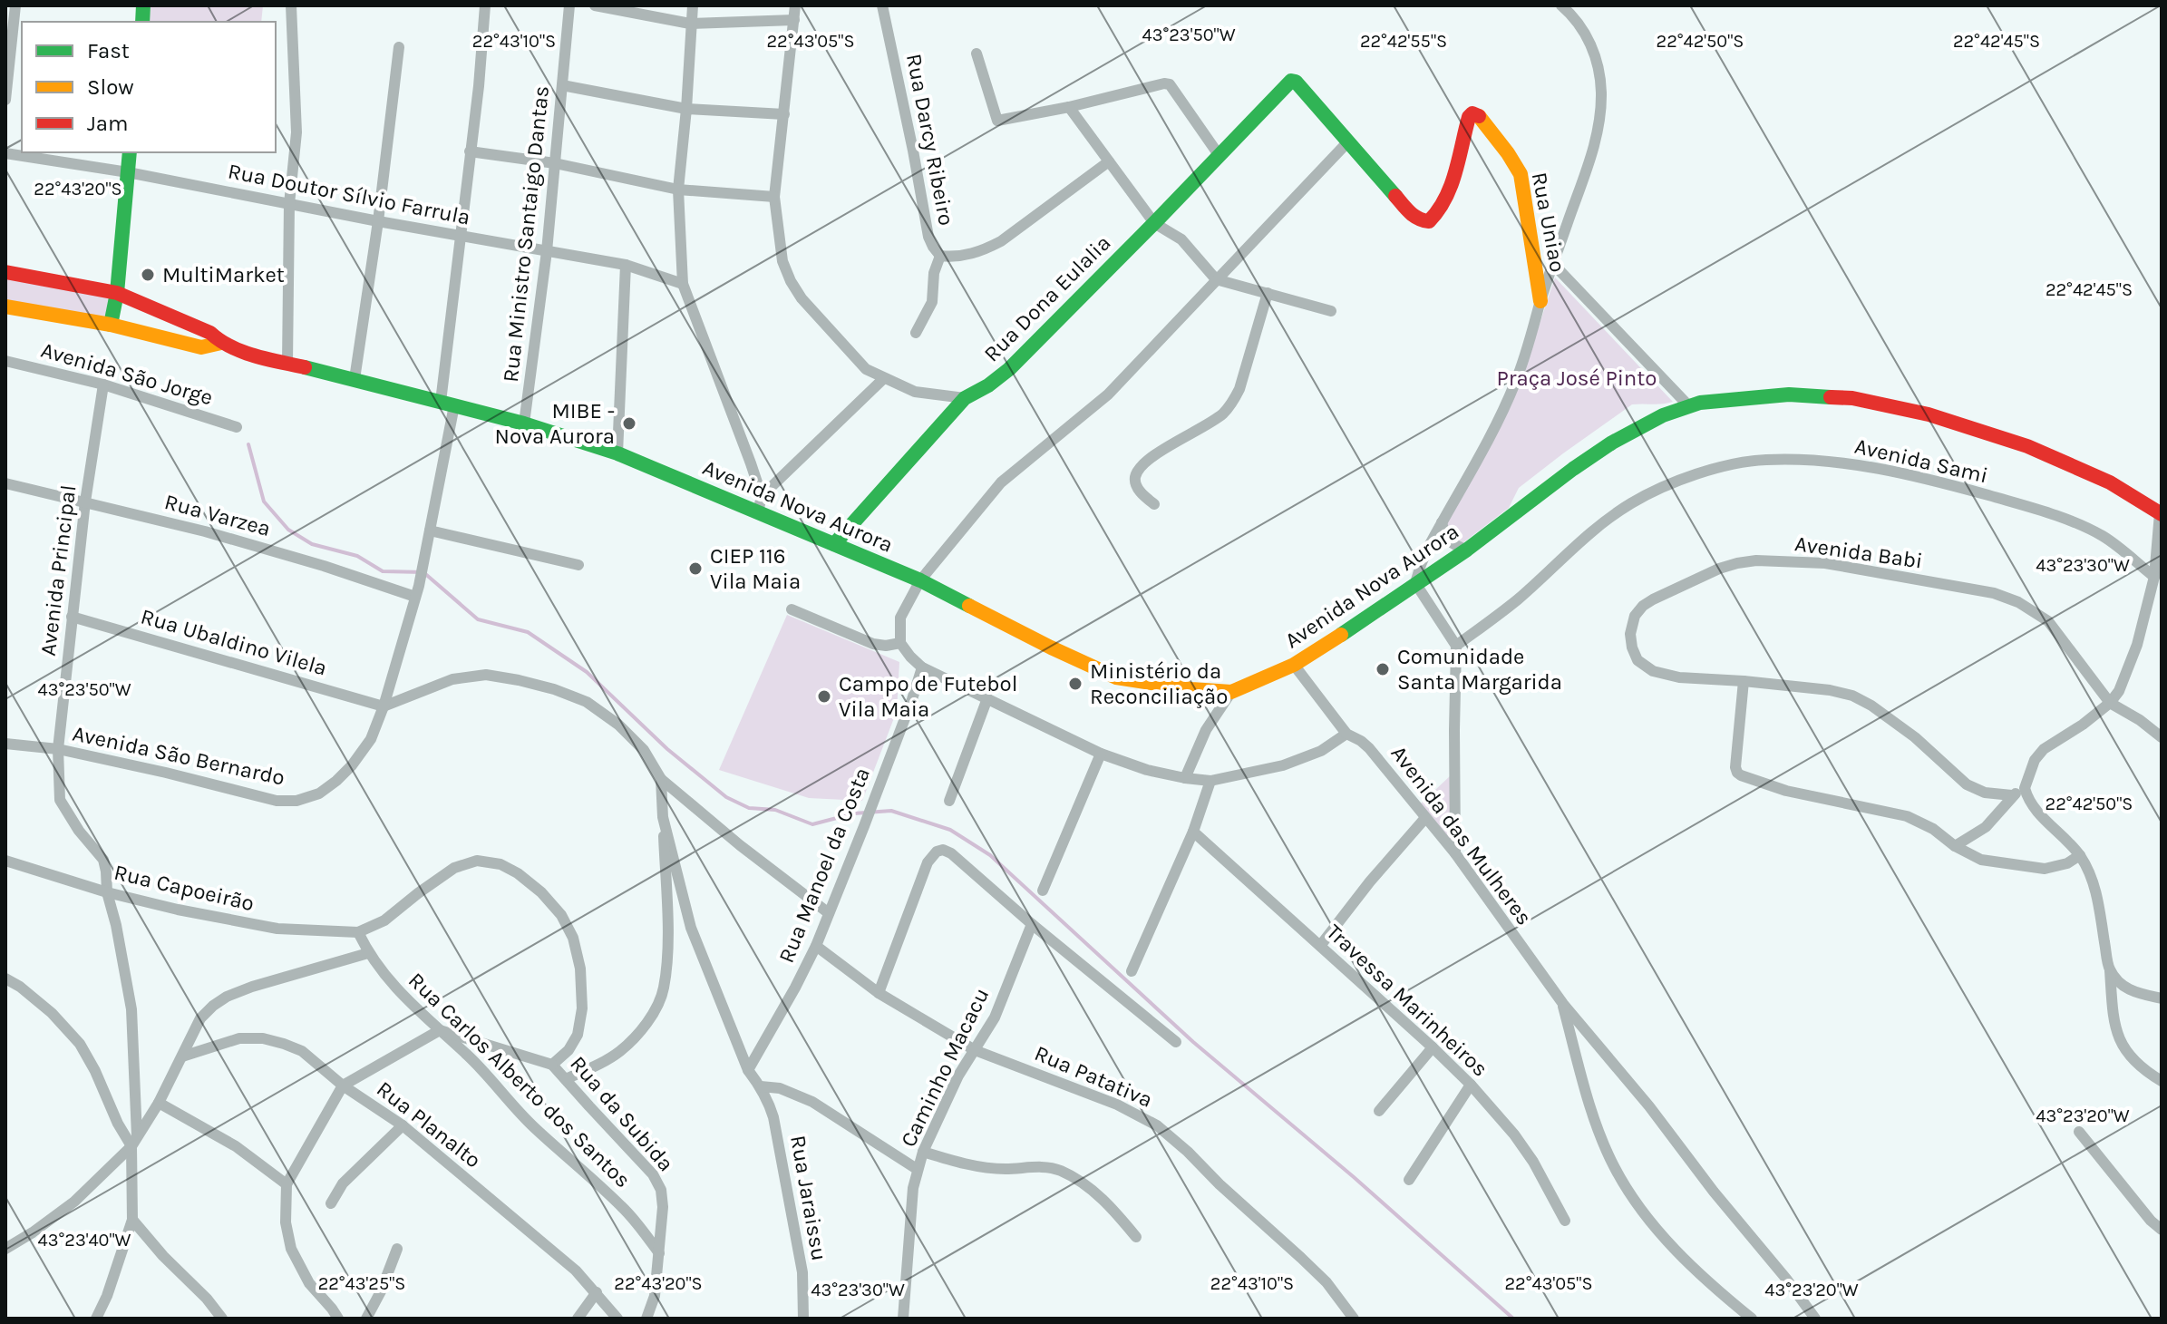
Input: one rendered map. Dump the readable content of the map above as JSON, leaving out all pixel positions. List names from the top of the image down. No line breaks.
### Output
{"streets":{"street":["Rua Darcy Ribeiro","Rua Doutor Sílvio Farrula","Rua Uniao","Rua Ministro Santaigo Dantas","Rua Dona Eulalia","Avenida São Jorge","Avenida Sami","Avenida Nova Aurora","Rua Varzea","Avenida Babi","Avenida Principal","Rua Ubaldino Vilela","Avenida São Bernardo","Avenida das Mulheres","Rua Manoel da Costa","Rua Capoeirão","Travessa Marinheiros","Caminho Macacu","Rua Patativa","Rua Carlos Alberto dos Santos","Rua da Subida","Rua Planalto","Rua Jaraissu"]},"crossings":[["Rua Doutor Sílvio Farrula","Rua Ministro Santaigo Dantas"],["Rua Doutor Sílvio Farrula","Avenida São Bernardo"],["Rua Uniao","Rua Dona Eulalia"],["Rua Ministro Santaigo Dantas","Avenida Nova Aurora"],["Rua Dona Eulalia","Avenida Nova Aurora"],["Avenida São Jorge","Avenida Principal"],["Avenida Nova Aurora","Avenida São Bernardo"],["Avenida Nova Aurora","Avenida das Mulheres"],["Rua Varzea","Avenida Principal"],["Rua Varzea","Avenida São Bernardo"],["Avenida Principal","Rua Ubaldino Vilela"],["Avenida Principal","Avenida São Bernardo"],["Avenida Principal","Rua Capoeirão"],["Rua Ubaldino Vilela","Avenida São Bernardo"],["Rua Manoel da Costa","Rua Patativa"],["Rua Manoel da Costa","Rua Jaraissu"],["Rua Capoeirão","Rua Carlos Alberto dos Santos"],["Rua Capoeirão","Rua da Subida"],["Caminho Macacu","Rua Patativa"],["Caminho Macacu","Rua Jaraissu"],["Rua Carlos Alberto dos Santos","Rua da Subida"]],"parks":["Praça José Pinto"],"places":["MultiMarket","MIBE - Nova Aurora","CIEP 116 Vila Maia","Comunidade Santa Margarida","Ministério da Reconciliação","Campo de Futebol Vila Maia"],"legend":["Fast","Slow","Jam"],"coordinates":["43°23'50\"W","22°42'45\"S","22°43'10\"S","22°43'05\"S","22°42'55\"S","22°42'50\"S","22°43'20\"S","43°23'30\"W","43°23'20\"W","43°23'40\"W","22°43'25\"S"]}
